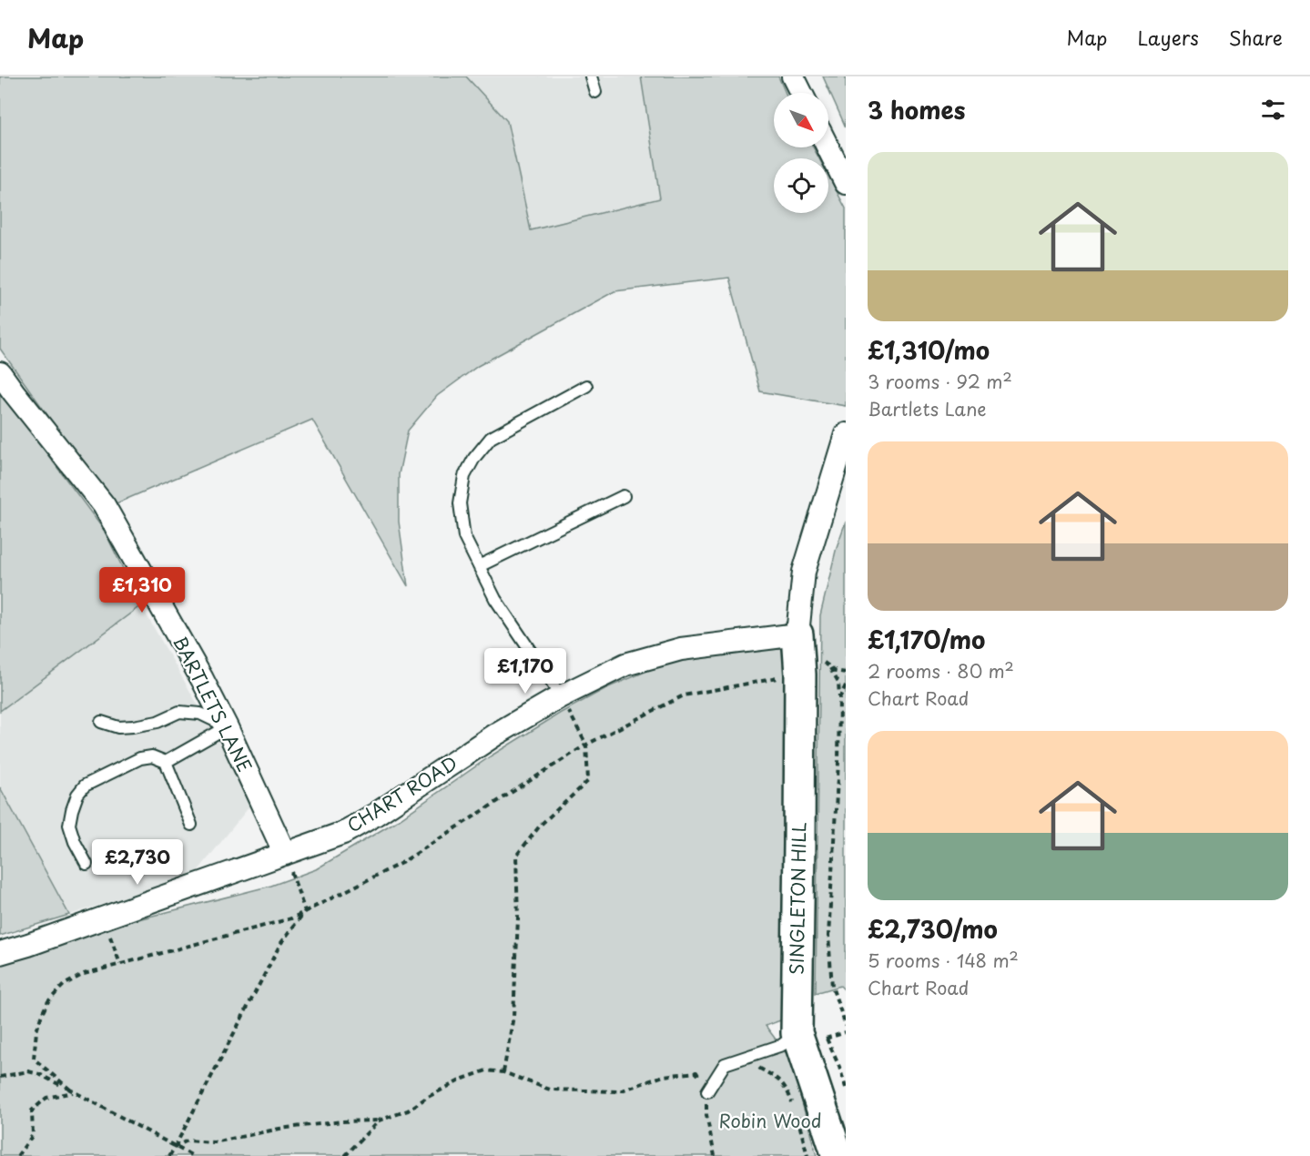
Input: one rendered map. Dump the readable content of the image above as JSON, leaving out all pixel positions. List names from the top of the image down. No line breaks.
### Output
{"streets":{"street":["BARTLETS LANE","CHART ROAD","SINGLETON HILL"]},"crossings":[["BARTLETS LANE","CHART ROAD"],["CHART ROAD","SINGLETON HILL"]],"parks":["Robin Wood"],"north":"bottom right","page":{"header":"Map","nav":["Map","Layers","Share"],"heading":"3 homes","list":[{"name":"£1,310/mo","note":"3 rooms · 92 m² · Bartlets Lane"},{"name":"£1,170/mo","note":"2 rooms · 80 m² · Chart Road"},{"name":"£2,730/mo","note":"5 rooms · 148 m² · Chart Road"}],"price":["£1,310","£1,170","£2,730"]}}
